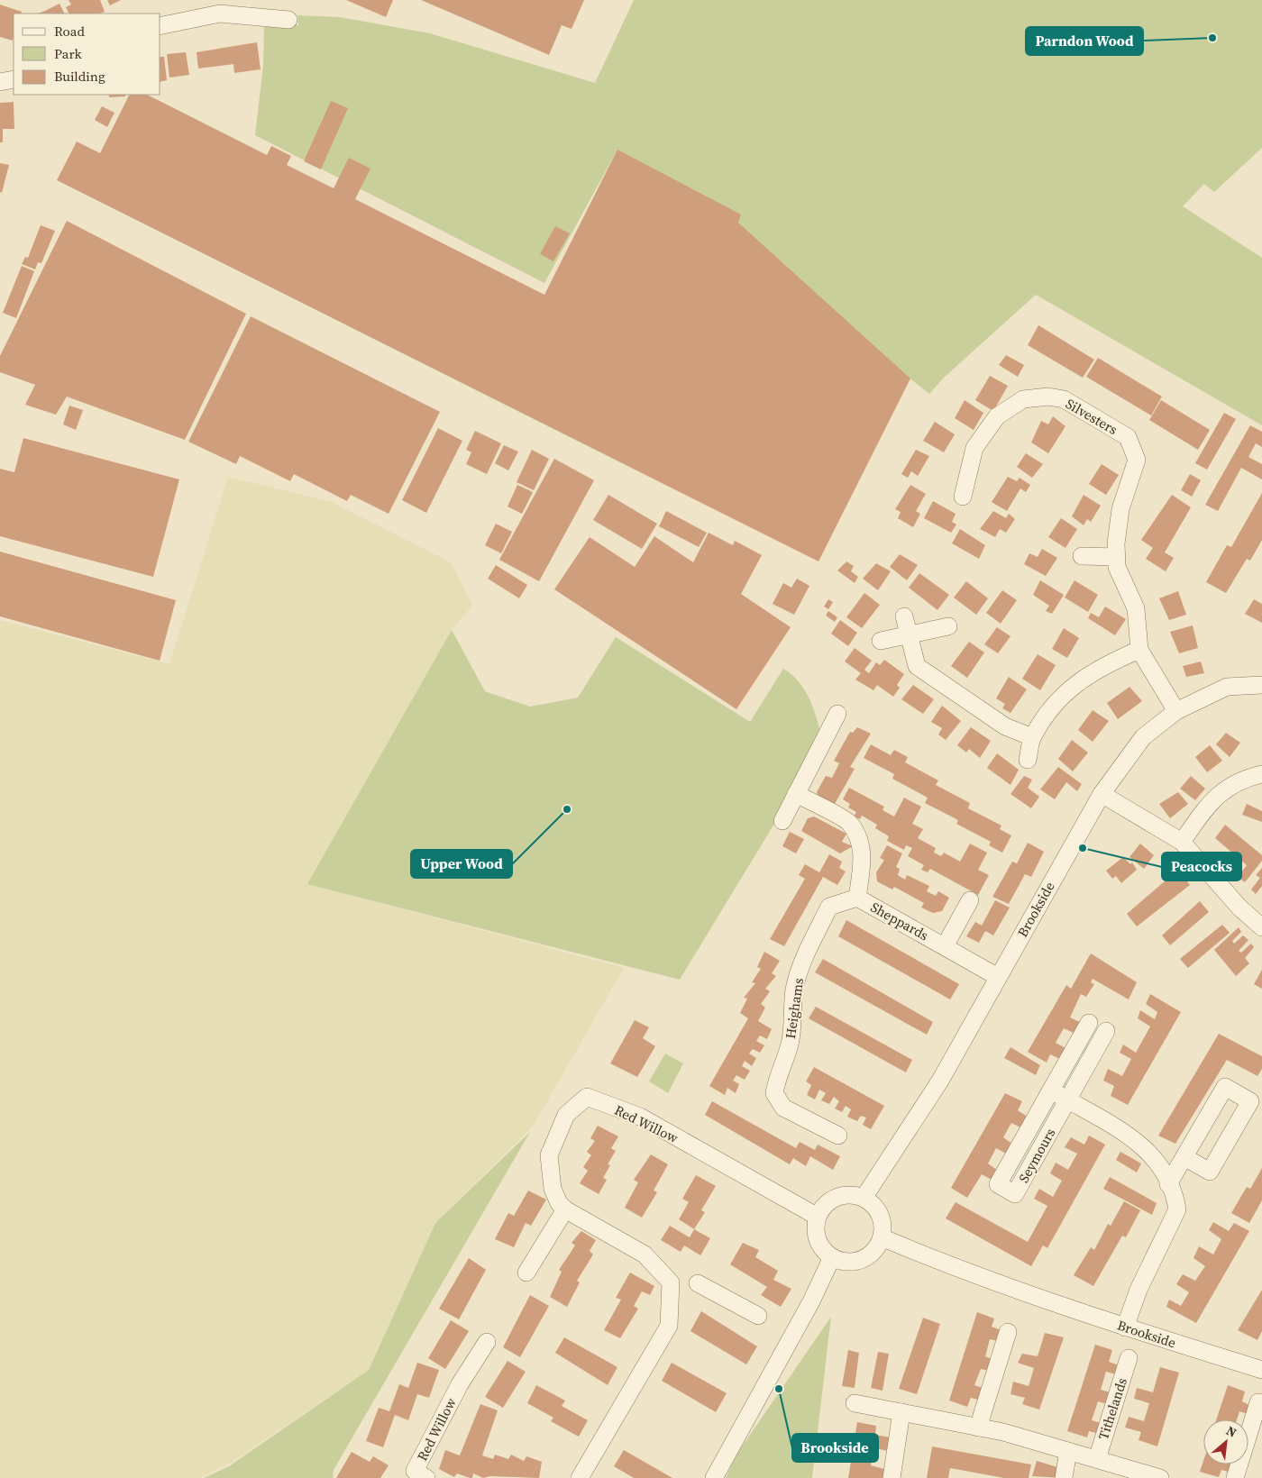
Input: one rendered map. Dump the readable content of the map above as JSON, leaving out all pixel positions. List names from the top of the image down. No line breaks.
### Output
{"streets":{"street":["Silvesters","Brookside","Sheppards","Heighams","Red Willow","Seymours","Tithelands"]},"crossings":[["Silvesters","Brookside"],["Brookside","Sheppards"],["Brookside","Red Willow"],["Sheppards","Heighams"]],"places":["Parndon Wood","Upper Wood","Peacocks","Brookside"],"legend":["Road","Park","Building"],"north":"top right"}
